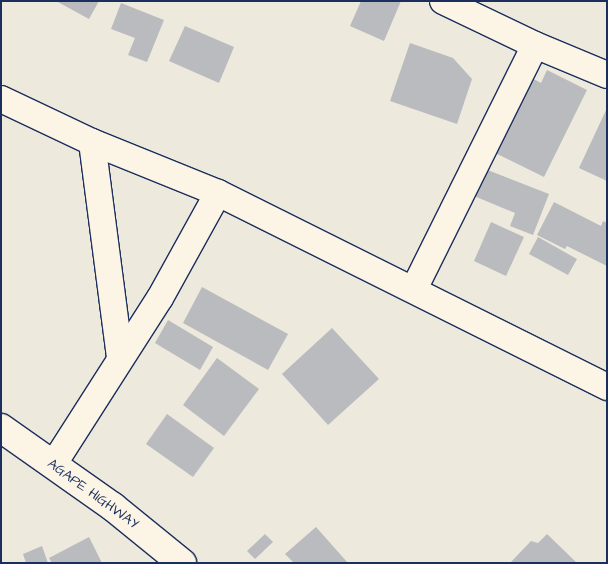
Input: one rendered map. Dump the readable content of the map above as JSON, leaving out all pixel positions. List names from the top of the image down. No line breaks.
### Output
{"streets":{"street":["AGAPE HIGHWAY"]}}
